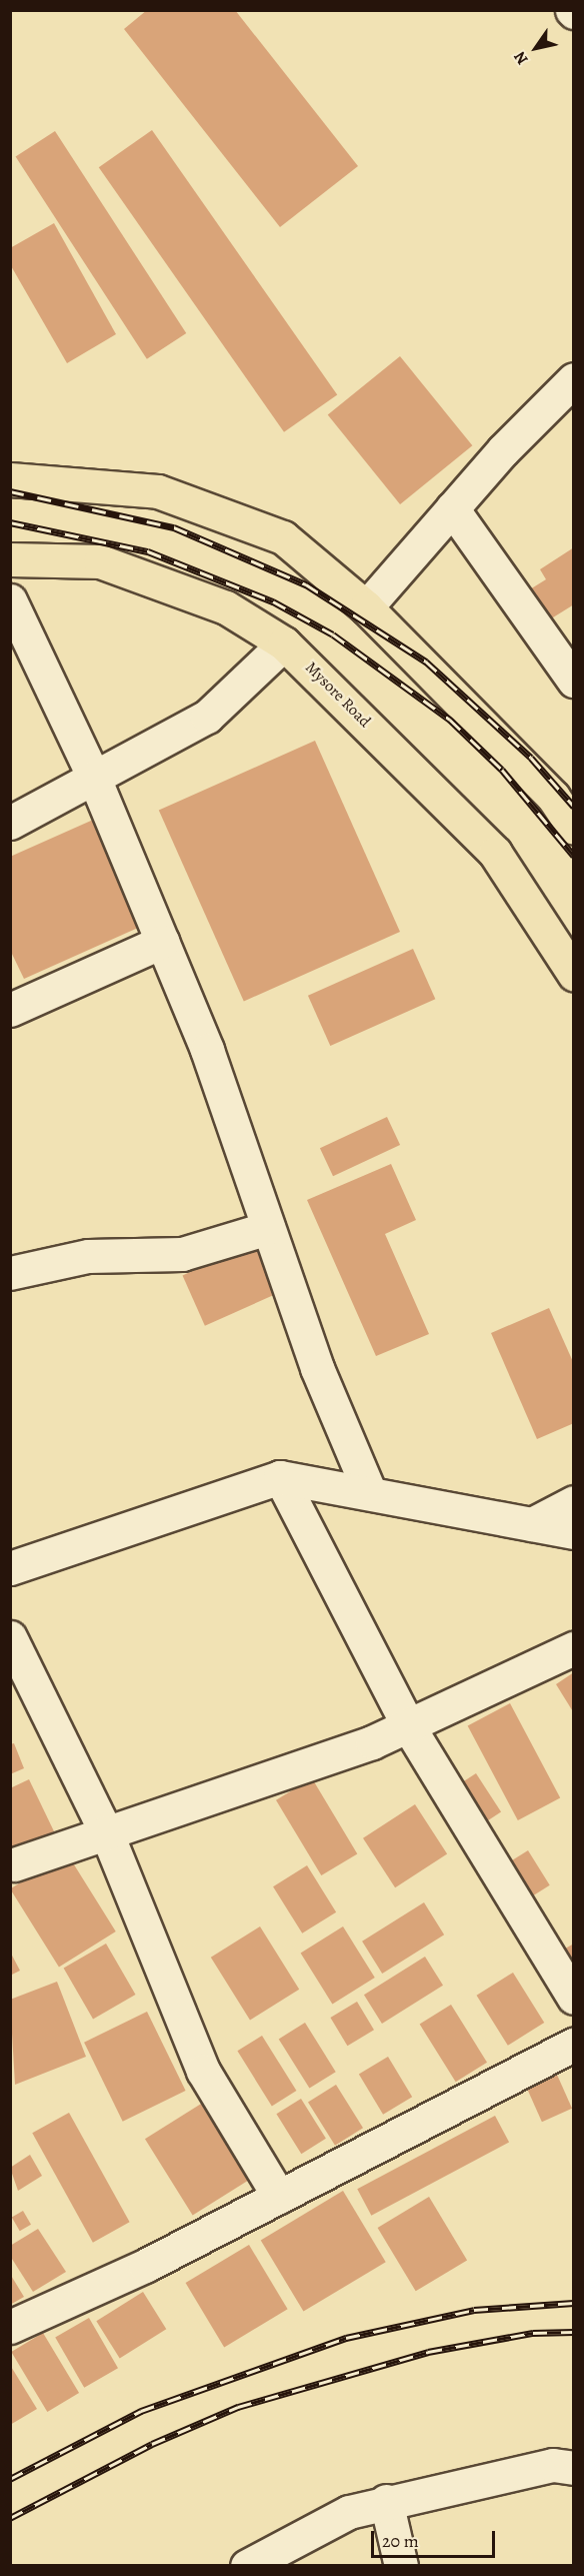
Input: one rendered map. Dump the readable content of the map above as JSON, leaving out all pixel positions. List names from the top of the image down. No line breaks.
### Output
{"streets":{"highway":["Mysore Road"]},"scale_bar":"20 m","north":"bottom left"}
